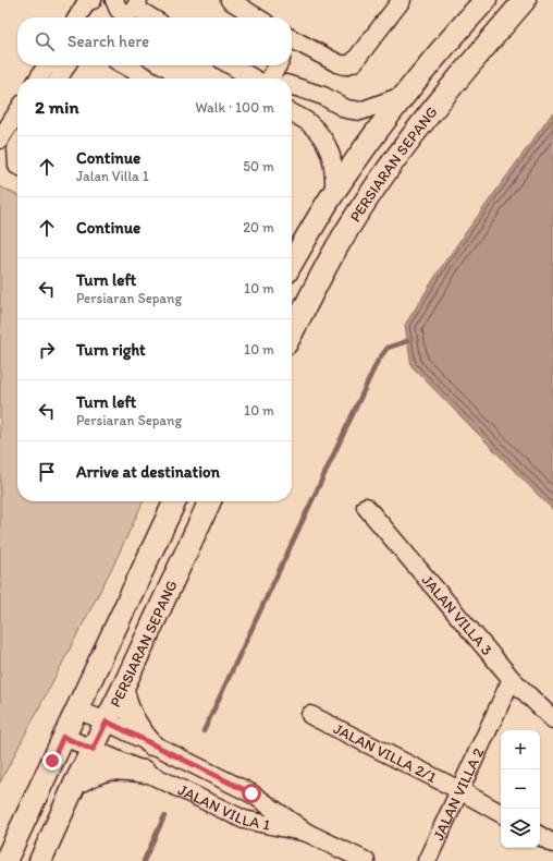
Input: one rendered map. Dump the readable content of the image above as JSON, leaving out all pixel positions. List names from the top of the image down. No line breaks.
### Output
{"streets":{"street":["PERSIARAN SEPANG","JALAN VILLA 3","JALAN VILLA 2/1","JALAN VILLA 2","JALAN VILLA 1"]},"crossings":[["PERSIARAN SEPANG","JALAN VILLA 1"],["JALAN VILLA 3","JALAN VILLA 2"],["JALAN VILLA 2/1","JALAN VILLA 2"]],"page":{"search":"Search here","heading":["2 min","Walk · 100 m"],"list":[["Continue","Jalan Villa 1","50 m"],["Continue","20 m"],["Turn left","Persiaran Sepang","10 m"],["Turn right","10 m"],["Turn left","Persiaran Sepang","10 m"],"Arrive at destination"],"map_buttons":["+","−"]}}
